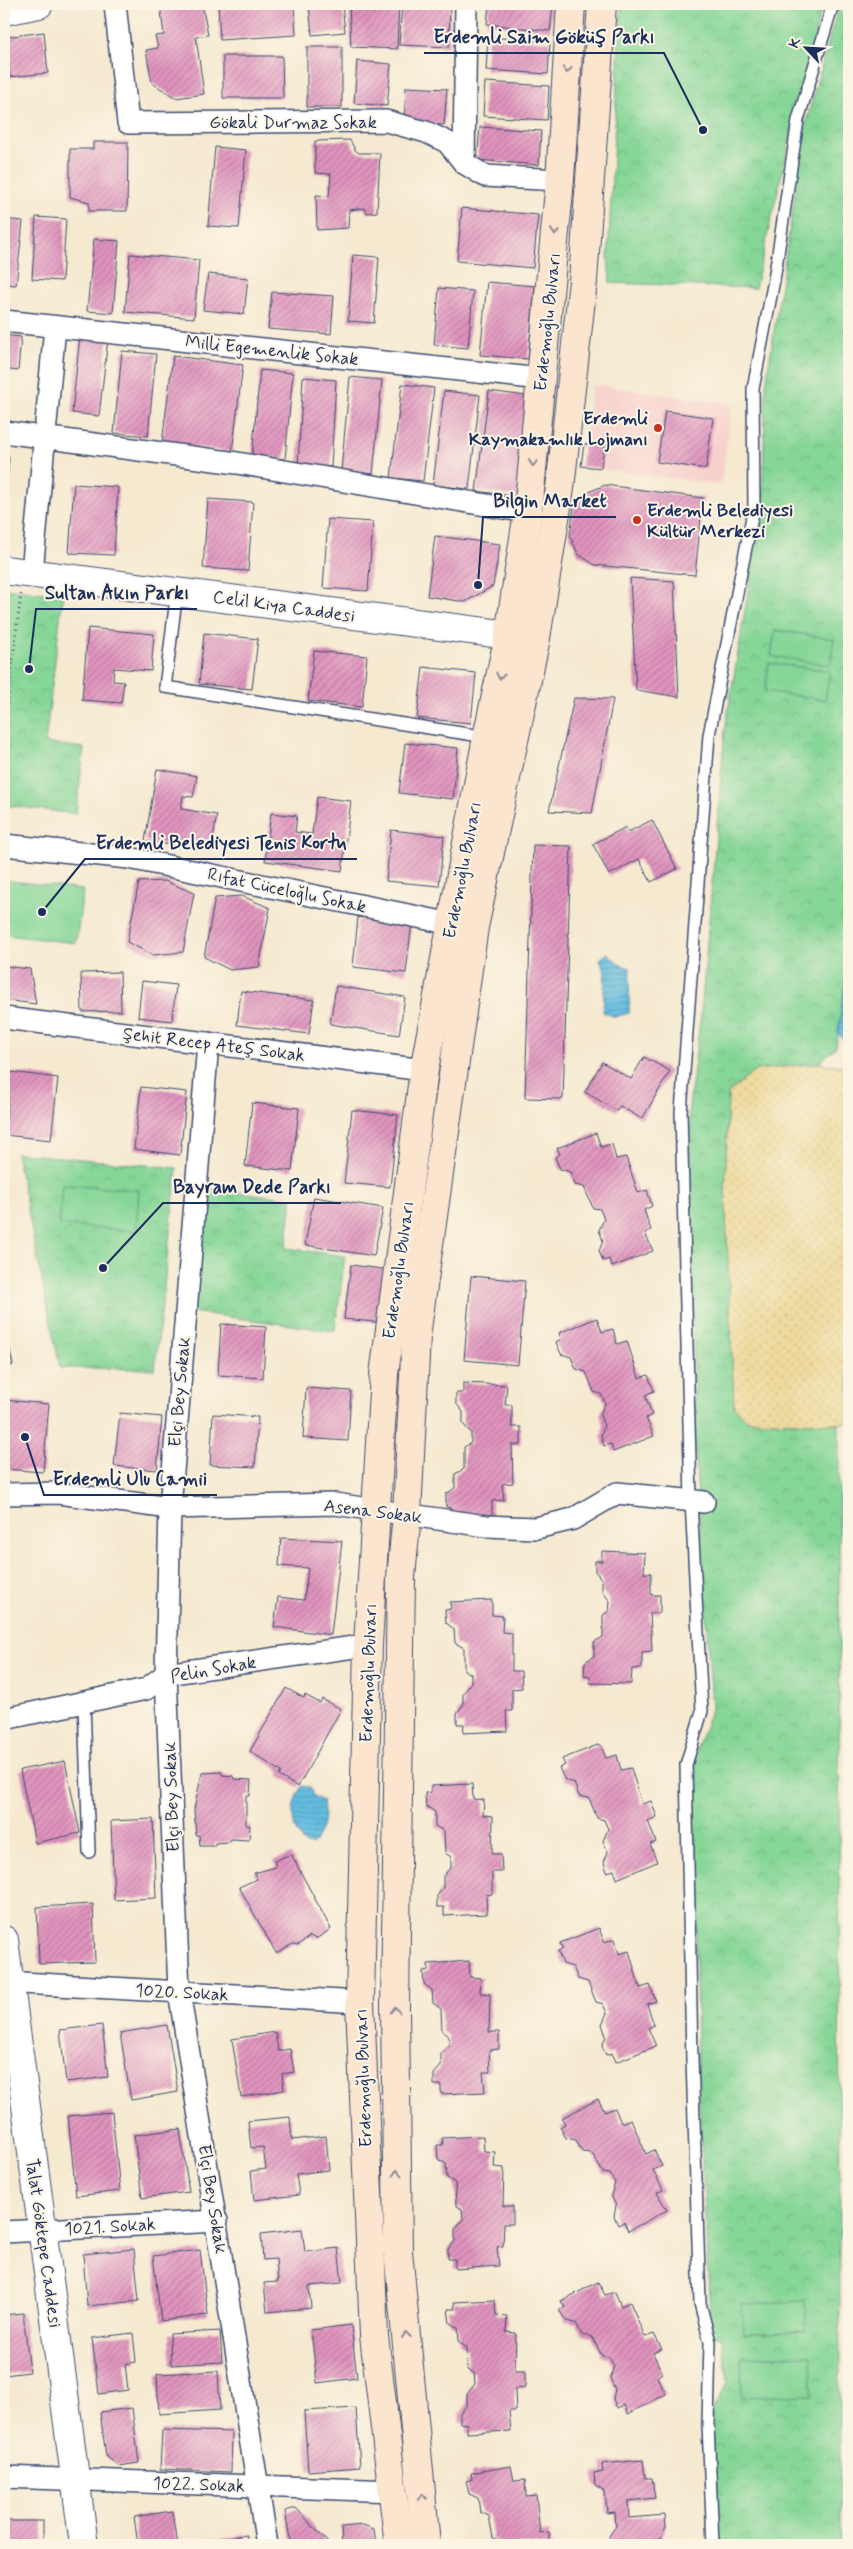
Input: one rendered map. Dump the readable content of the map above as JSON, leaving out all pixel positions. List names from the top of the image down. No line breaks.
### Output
{"streets":{"main road":["Erdemoğlu Bulvarı"],"street":["Gökali Durmaz Sokak","Milli Egemenlik Sokak","Celil Kiya Caddesi","Rıfat Cüceloğlu Sokak","Şehit Recep Ateş Sokak","Elçi Bey Sokak","Asena Sokak","Pelin Sokak","1020. Sokak","1021. Sokak","Talat Göktepe Caddesi","1022. Sokak"]},"crossings":[["Gökali Durmaz Sokak","Erdemoğlu Bulvarı"],["Erdemoğlu Bulvarı","Milli Egemenlik Sokak"],["Erdemoğlu Bulvarı","Celil Kiya Caddesi"],["Erdemoğlu Bulvarı","Rıfat Cüceloğlu Sokak"],["Erdemoğlu Bulvarı","Şehit Recep Ateş Sokak"],["Erdemoğlu Bulvarı","Asena Sokak"],["Erdemoğlu Bulvarı","Pelin Sokak"],["Erdemoğlu Bulvarı","1020. Sokak"],["Erdemoğlu Bulvarı","1022. Sokak"],["Şehit Recep Ateş Sokak","Elçi Bey Sokak"],["Elçi Bey Sokak","Asena Sokak"],["Elçi Bey Sokak","Pelin Sokak"],["Elçi Bey Sokak","1020. Sokak"],["Elçi Bey Sokak","1021. Sokak"],["Elçi Bey Sokak","1022. Sokak"],["1020. Sokak","Talat Göktepe Caddesi"],["1021. Sokak","Talat Göktepe Caddesi"],["Talat Göktepe Caddesi","1022. Sokak"]],"places":["Erdemli Saim Göküş Parkı","Erdemli Kaymakamlık Lojmanı","Erdemli Belediyesi Kültür Merkezi","Bilgin Market","Sultan Akın Parkı","Erdemli Belediyesi Tenis Kortu","Bayram Dede Parkı","Erdemli Ulu Camii"],"north":"top left"}
